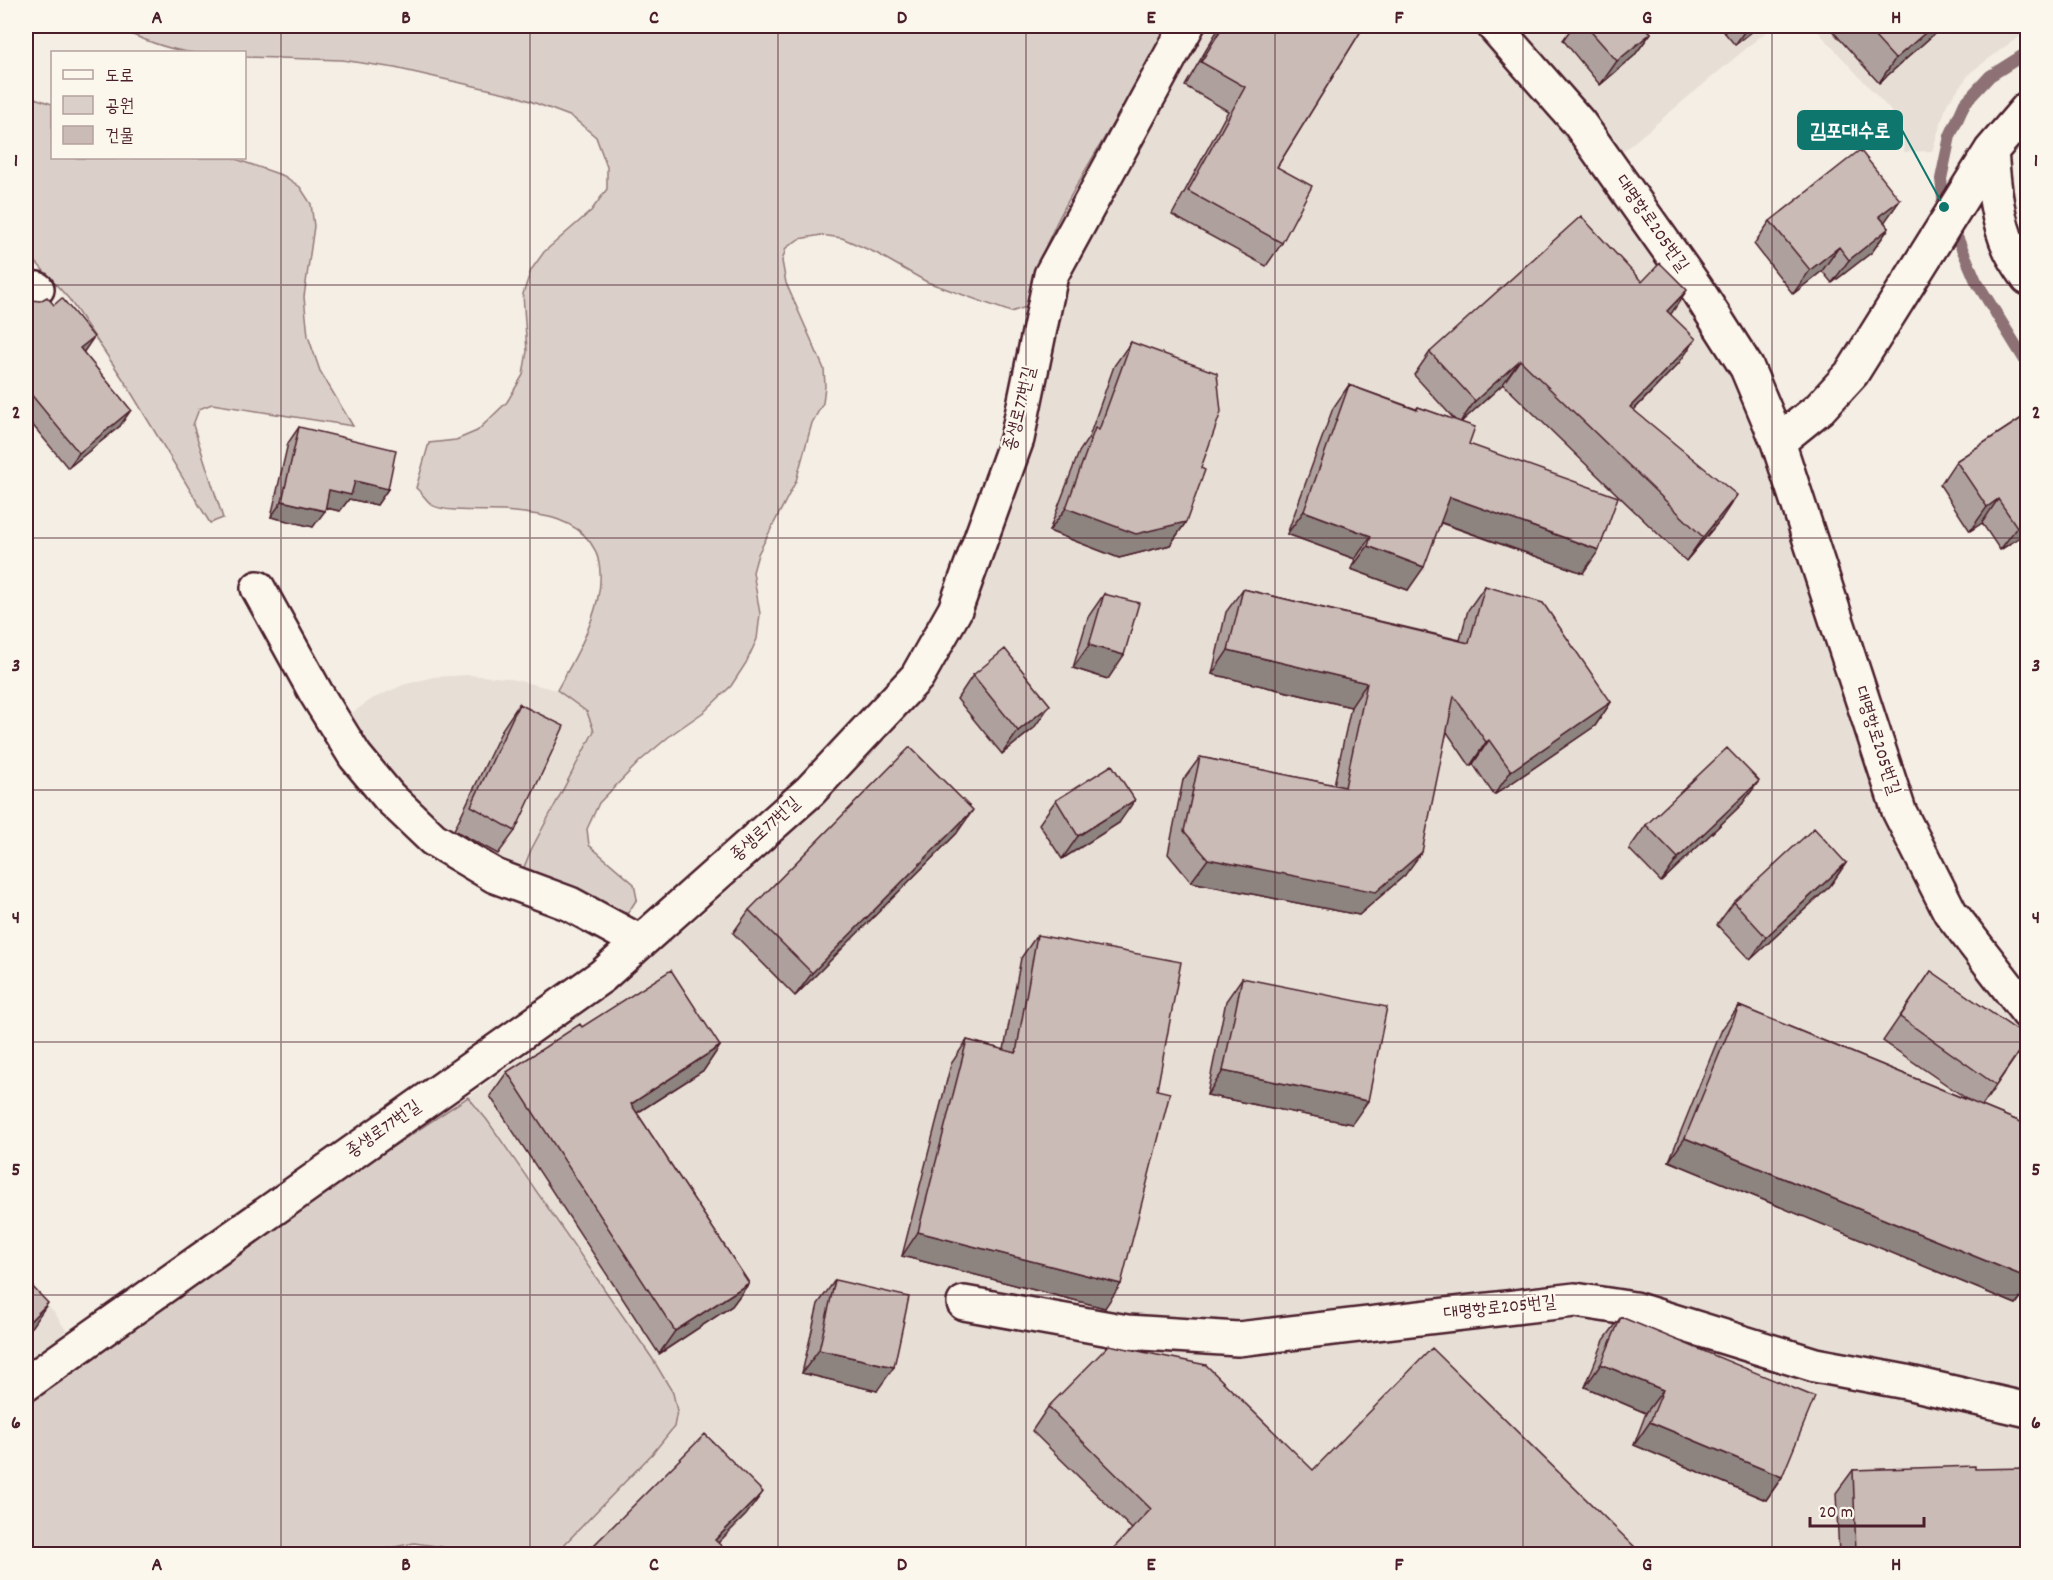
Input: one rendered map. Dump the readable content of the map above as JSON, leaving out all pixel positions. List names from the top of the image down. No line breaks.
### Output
{"streets":{"lane":["대명항로205번길","종생로77번길"]},"places":["김포대수로"],"legend":["도로","공원","건물"],"scale_bar":"20 m","grid":{"columns":["A","B","C","D","E","F","G","H"],"rows":["1","2","3","4","5","6"]}}
